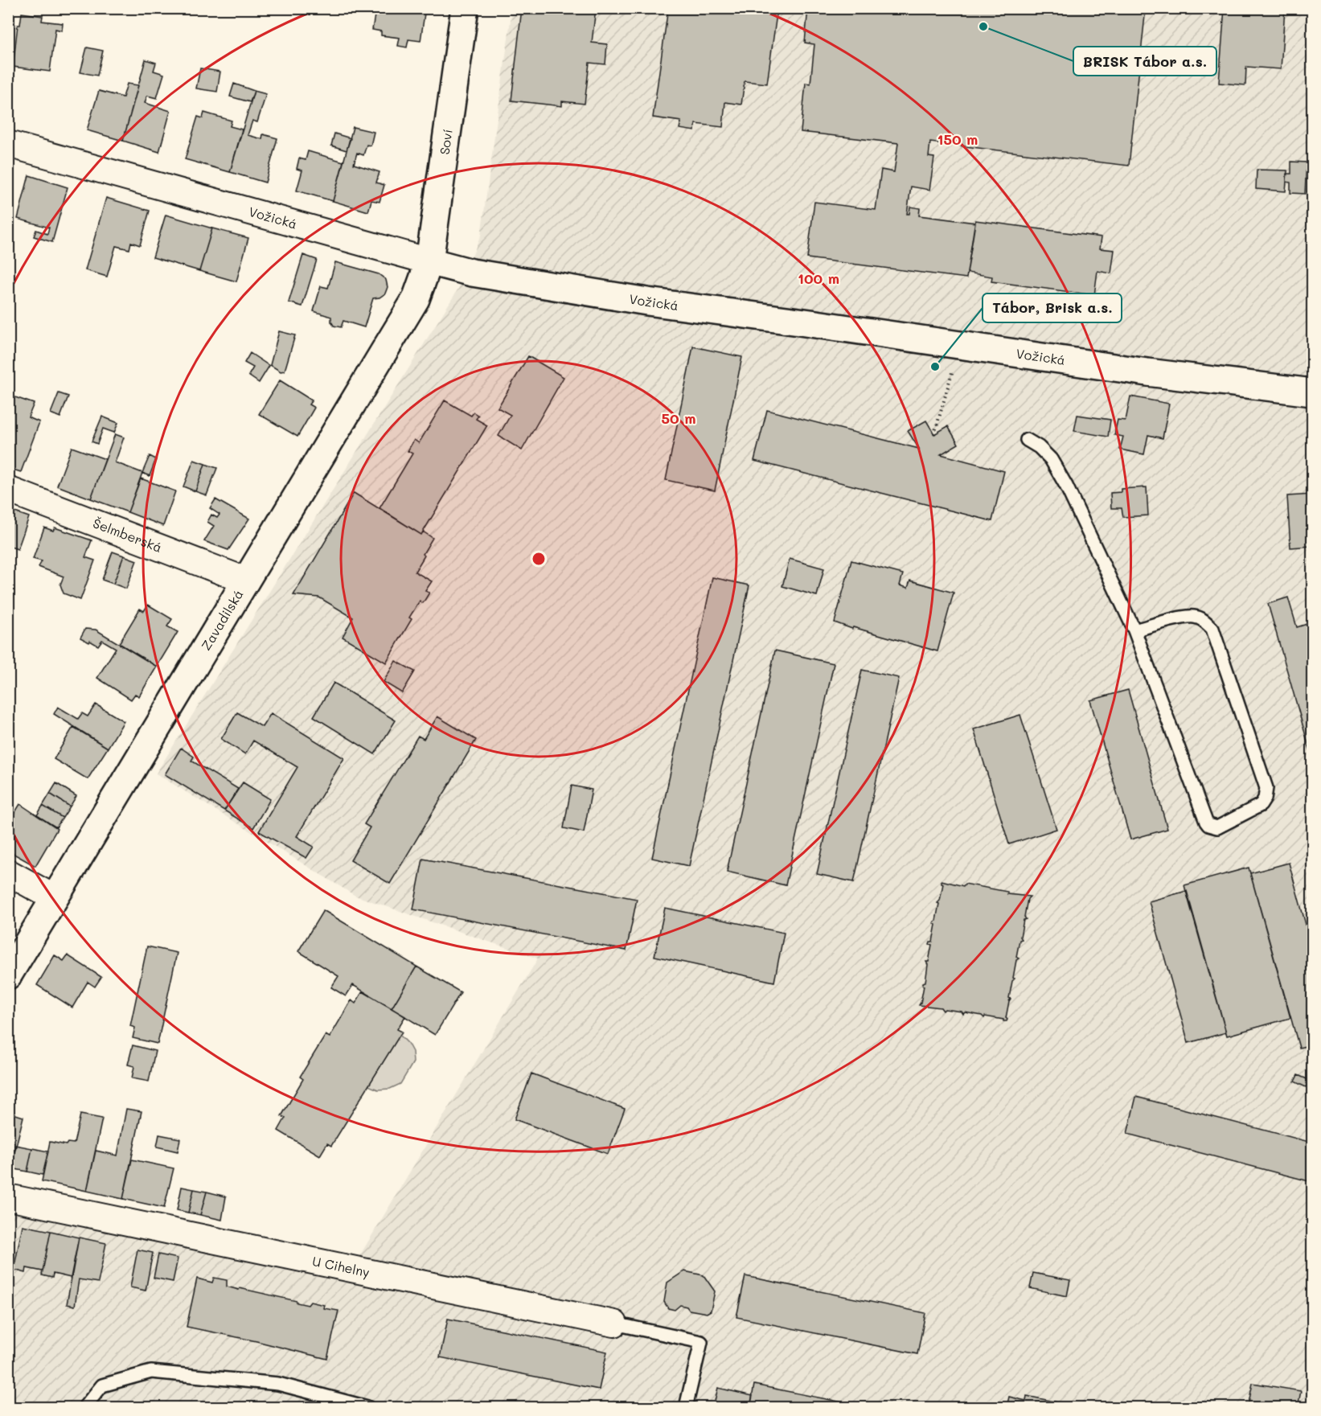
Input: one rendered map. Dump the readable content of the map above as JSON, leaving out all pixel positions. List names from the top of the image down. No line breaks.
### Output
{"streets":{"main road":["Soví","Vožická","Zavadilská"],"street":["Šelmberská","U Cihelny"]},"crossings":[["Soví","Vožická"],["Soví","Zavadilská"],["Vožická","Zavadilská"],["Šelmberská","Zavadilská"]],"places":["BRISK Tábor a.s.","Tábor, Brisk a.s."],"rings":["150 m","100 m","50 m"]}
